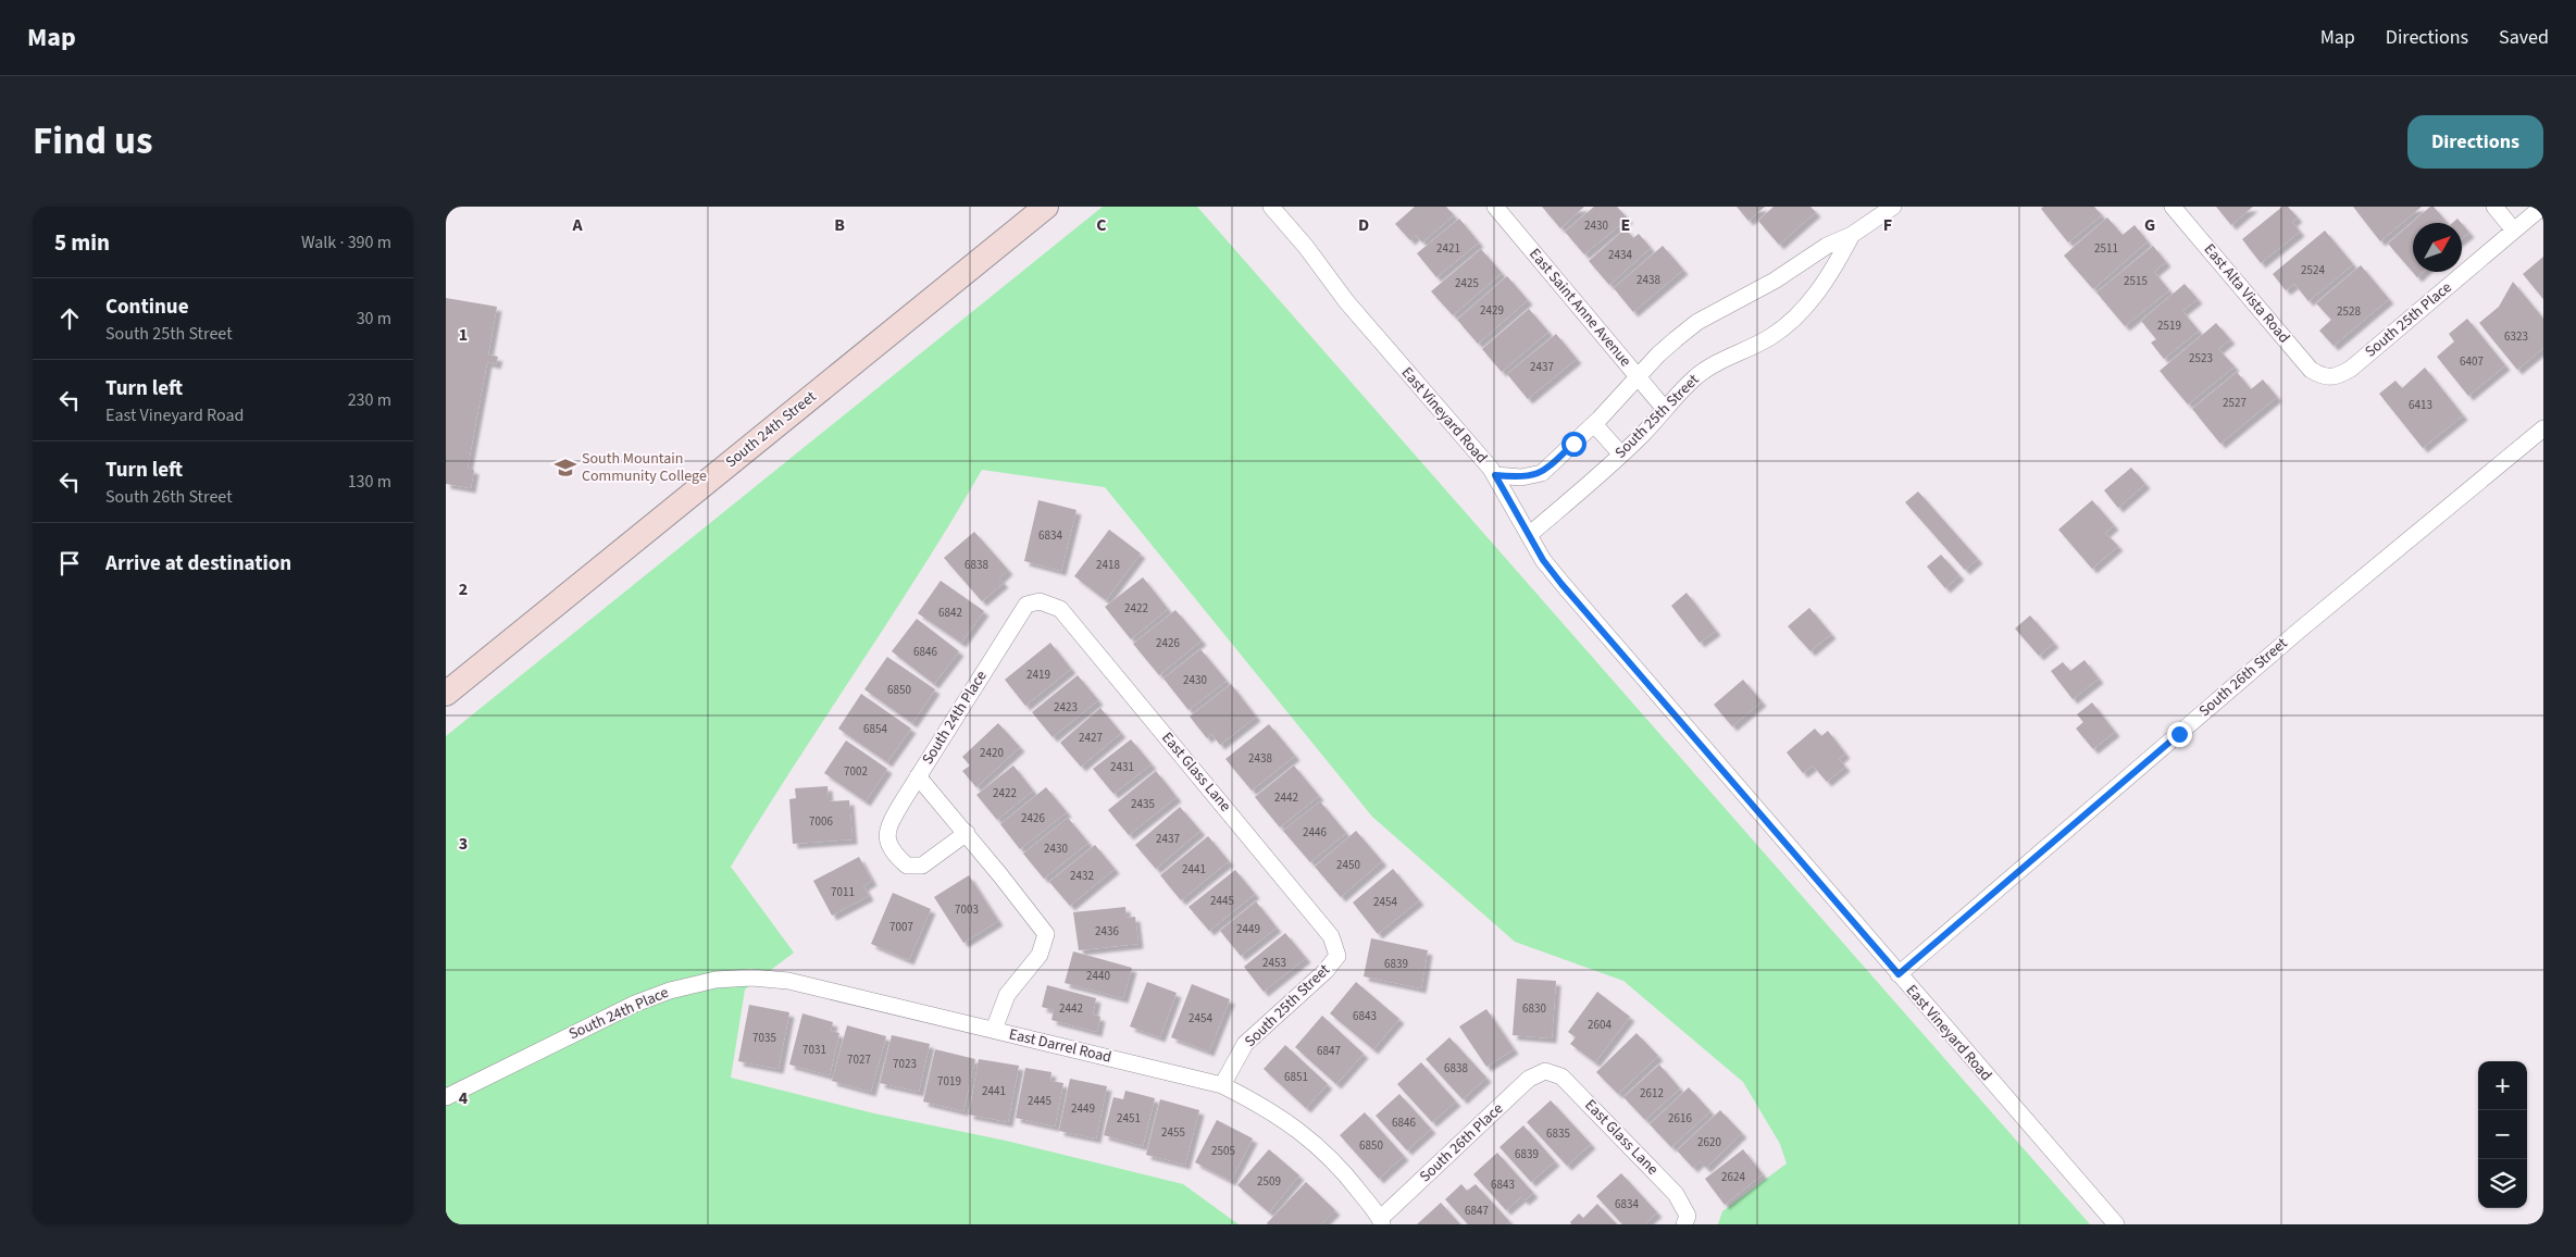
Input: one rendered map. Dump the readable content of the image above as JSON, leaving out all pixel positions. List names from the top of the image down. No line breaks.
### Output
{"streets":{"main road":["South 24th Street"],"street":["East Alta Vista Road","East Saint Anne Avenue","South 25th Place","East Vineyard Road","South 25th Street","South 26th Street","South 24th Place","East Glass Lane","East Darrel Road","South 26th Place"]},"crossings":[["East Alta Vista Road","South 25th Place"],["East Saint Anne Avenue","South 25th Street"],["East Vineyard Road","South 25th Street"],["East Vineyard Road","South 26th Street"],["South 25th Street","East Glass Lane"],["South 25th Street","East Darrel Road"],["South 24th Place","East Glass Lane"],["South 24th Place","East Darrel Road"],["East Glass Lane","South 26th Place"],["East Darrel Road","South 26th Place"]],"places":{"school or university":["South Mountain Community College"]},"house_numbers":["2430","2421","2511","2434","2524","2438","2515","2425","2429","2528","2519","6323","2523","6407","2437","2527","6413","6834","6838","2418","2422","6842","2426","6846","2419","2430","6850","2423","6854","2427","2420","2438","2431","7002","2422","2442","2435","2426","7006","2446","2437","2430","2450","2441","2432","7011","2445","2454","7003","7007","2449","2436","2453","6839","2440","2442","6830","6843","2454","2604","7035","7031","6847","7027","7023","6838","6851","7019","2441","2612","2445","2449","2451","2616","6846","2455","6835","2620","6850","2505","6839","2624","2509","6843","6834","6847"],"north":"top right","page":{"header":"Map","nav":["Map","Directions","Saved"],"title":"Find us","buttons":"Directions","heading":["5 min","Walk · 390 m"],"list":[["Continue","South 25th Street","30 m"],["Turn left","East Vineyard Road","230 m"],["Turn left","South 26th Street","130 m"],"Arrive at destination"],"map_buttons":["+","−"]},"grid":{"columns":["A","B","C","D","E","F","G"],"rows":["1","2","3","4"]}}
